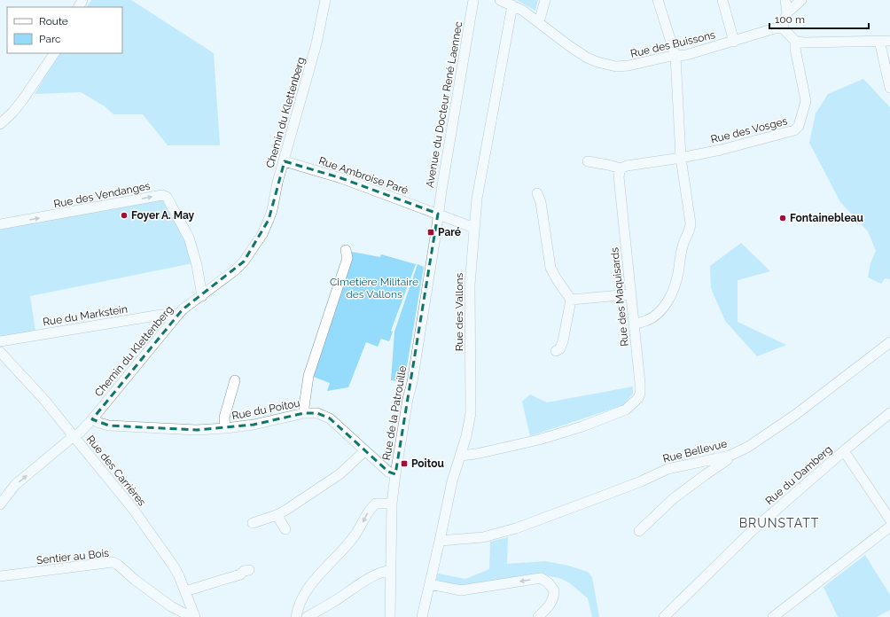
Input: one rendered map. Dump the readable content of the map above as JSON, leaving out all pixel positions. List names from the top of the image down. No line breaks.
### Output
{"streets":{"street":["Rue des Buissons","Avenue du Docteur René Laennec","Chemin du Klettenberg","Rue des Vosges","Rue Ambroise Paré","Rue des Vendanges","Rue des Maquisards","Rue des Vallons","Rue du Markstein","Rue du Poitou","Rue de la Patrouille","Rue Bellevue","Rue des Carrières","Rue du Damberg","Sentier au Bois"]},"crossings":[["Rue des Buissons","Rue des Vallons"],["Avenue du Docteur René Laennec","Rue Ambroise Paré"],["Avenue du Docteur René Laennec","Rue de la Patrouille"],["Chemin du Klettenberg","Rue Ambroise Paré"],["Chemin du Klettenberg","Rue des Vendanges"],["Chemin du Klettenberg","Rue du Markstein"],["Chemin du Klettenberg","Rue du Poitou"],["Chemin du Klettenberg","Rue des Carrières"],["Rue Ambroise Paré","Rue des Vallons"],["Rue Ambroise Paré","Rue de la Patrouille"],["Rue des Maquisards","Rue des Vallons"],["Rue des Vallons","Rue Bellevue"],["Rue du Poitou","Rue de la Patrouille"],["Rue des Carrières","Sentier au Bois"]],"districts":["BRUNSTATT"],"parks":["Cimetière Militaire des Vallons"],"places":{"other":["Foyer A. May","Fontainebleau"],"transit":["Paré","Poitou"]},"legend":["Route","Parc"],"scale_bar":"100 m"}
